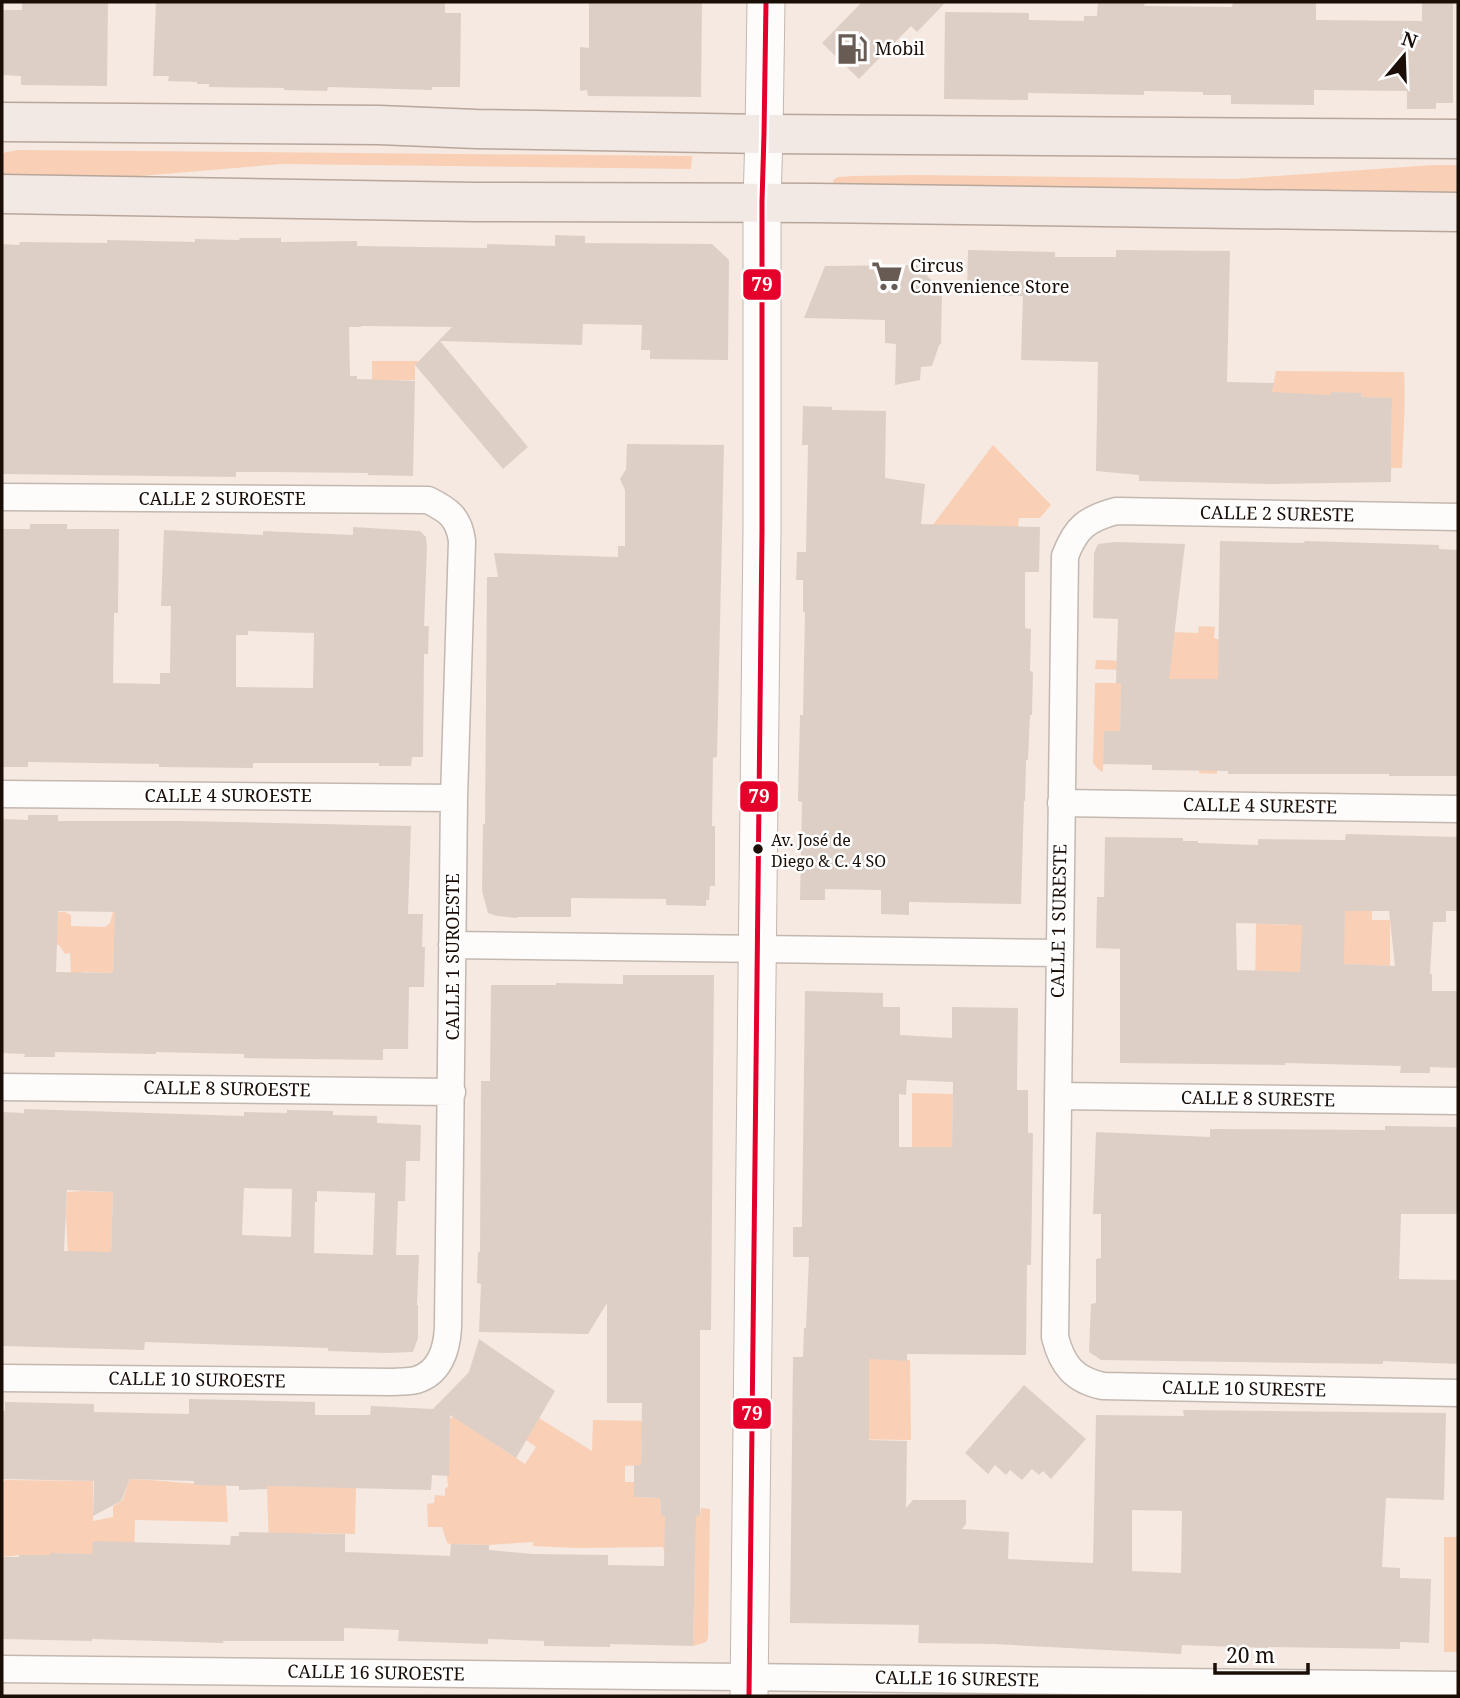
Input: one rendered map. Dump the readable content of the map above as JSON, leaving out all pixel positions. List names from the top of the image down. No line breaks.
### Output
{"streets":{"street":["CALLE 2 SUROESTE","CALLE 2 SURESTE","CALLE 4 SUROESTE","CALLE 4 SURESTE","CALLE 1 SURESTE","CALLE 1 SUROESTE","CALLE 8 SUROESTE","CALLE 8 SURESTE","CALLE 10 SUROESTE","CALLE 10 SURESTE","CALLE 16 SUROESTE","CALLE 16 SURESTE"]},"crossings":[["CALLE 2 SUROESTE","CALLE 1 SUROESTE"],["CALLE 2 SURESTE","CALLE 1 SURESTE"],["CALLE 4 SUROESTE","CALLE 1 SUROESTE"],["CALLE 4 SURESTE","CALLE 1 SURESTE"],["CALLE 1 SURESTE","CALLE 8 SURESTE"],["CALLE 1 SURESTE","CALLE 10 SURESTE"],["CALLE 1 SUROESTE","CALLE 8 SUROESTE"],["CALLE 1 SUROESTE","CALLE 10 SUROESTE"],["CALLE 16 SUROESTE","CALLE 16 SURESTE"]],"places":{"fuel station":["Mobil"],"supermarket":["Circus Convenience Store"],"other":["Av. José de Diego & C. 4 SO"]},"lines":["transit line 79"],"scale_bar":"20 m","north":"top"}
